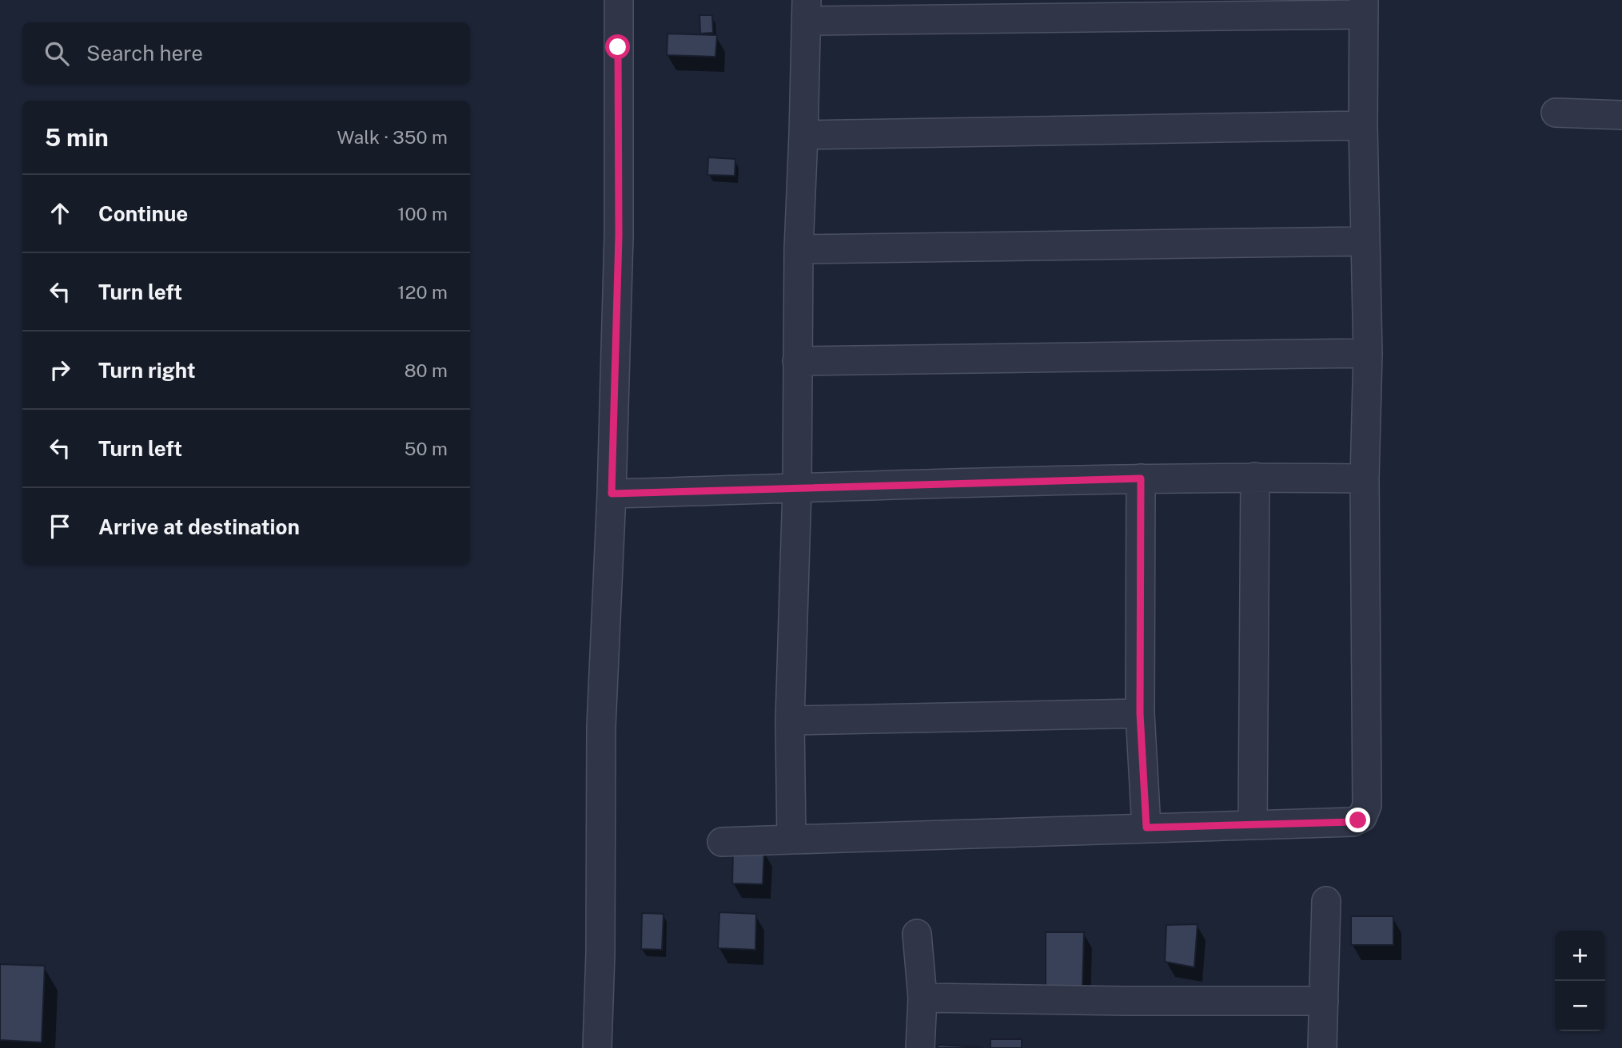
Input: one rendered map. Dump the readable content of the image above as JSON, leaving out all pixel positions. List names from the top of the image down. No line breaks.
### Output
{"page":{"search":"Search here","heading":["5 min","Walk · 350 m"],"list":[["Continue","100 m"],["Turn left","120 m"],["Turn right","80 m"],["Turn left","50 m"],"Arrive at destination"],"map_buttons":["+","−"]}}
